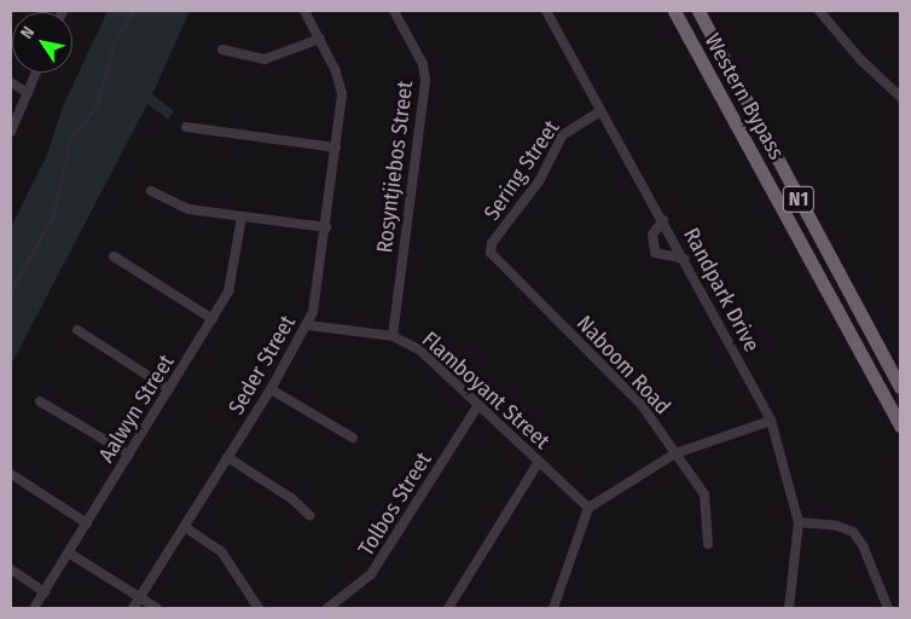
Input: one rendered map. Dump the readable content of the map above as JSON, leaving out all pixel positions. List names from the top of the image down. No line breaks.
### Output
{"streets":{"highway":["Western Bypass","N1"],"street":["Rosyntjiebos Street","Sering Street","Randpark Drive","Seder Street","Naboom Road","Flamboyant Street","Aalwyn Street","Tolbos Street"]},"crossings":[["Rosyntjiebos Street","Flamboyant Street"],["Sering Street","Randpark Drive"],["Sering Street","Naboom Road"],["Seder Street","Flamboyant Street"],["Flamboyant Street","Tolbos Street"]],"north":"top left"}
